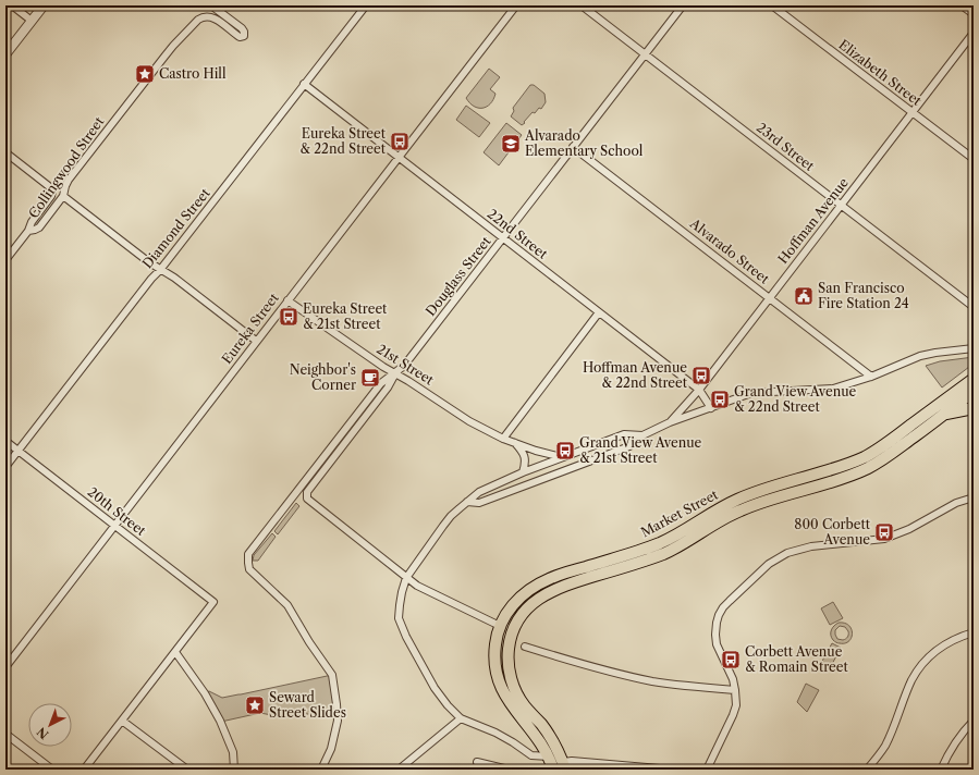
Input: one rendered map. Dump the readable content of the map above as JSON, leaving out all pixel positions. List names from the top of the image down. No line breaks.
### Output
{"streets":{"main road":["Market Street"],"street":["Elizabeth Street","23rd Street","Collingwood Street","Hoffman Avenue","Diamond Street","22nd Street","Alvarado Street","Douglass Street","Eureka Street","21st Street","20th Street"]},"crossings":[["Elizabeth Street","Hoffman Avenue"],["23rd Street","Hoffman Avenue"],["23rd Street","Douglass Street"],["Hoffman Avenue","22nd Street"],["Hoffman Avenue","Alvarado Street"],["Diamond Street","22nd Street"],["Diamond Street","20th Street"],["22nd Street","Douglass Street"],["22nd Street","Eureka Street"],["Alvarado Street","Douglass Street"],["Douglass Street","21st Street"],["Eureka Street","21st Street"],["Eureka Street","20th Street"]],"places":{"place":["Castro Hill","Seward Street Slides"],"bus stop":["Eureka Street & 22nd Street","Eureka Street & 21st Street","Hoffman Avenue & 22nd Street","Grand View Avenue & 22nd Street","Grand View Avenue & 21st Street","800 Corbett Avenue","Corbett Avenue & Romain Street"],"school or university":["Alvarado Elementary School"],"public building":["San Francisco Fire Station 24"],"cafe":["Neighbor's Corner"]},"north":"bottom left"}
